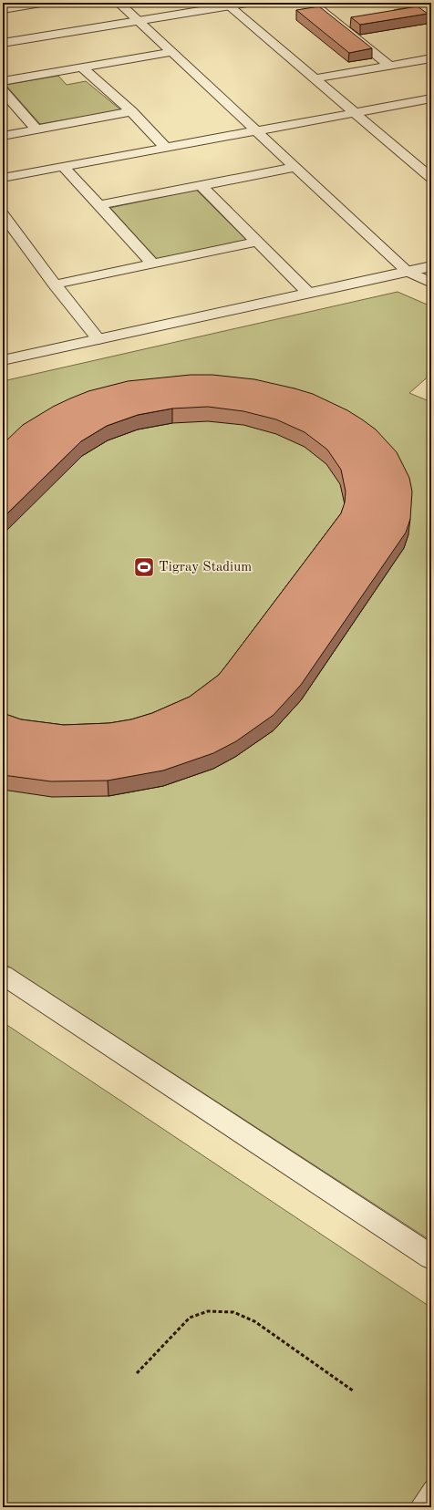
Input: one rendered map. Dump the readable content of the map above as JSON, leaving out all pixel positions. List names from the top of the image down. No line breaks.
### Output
{"places":{"sports":["Tigray Stadium"]}}
